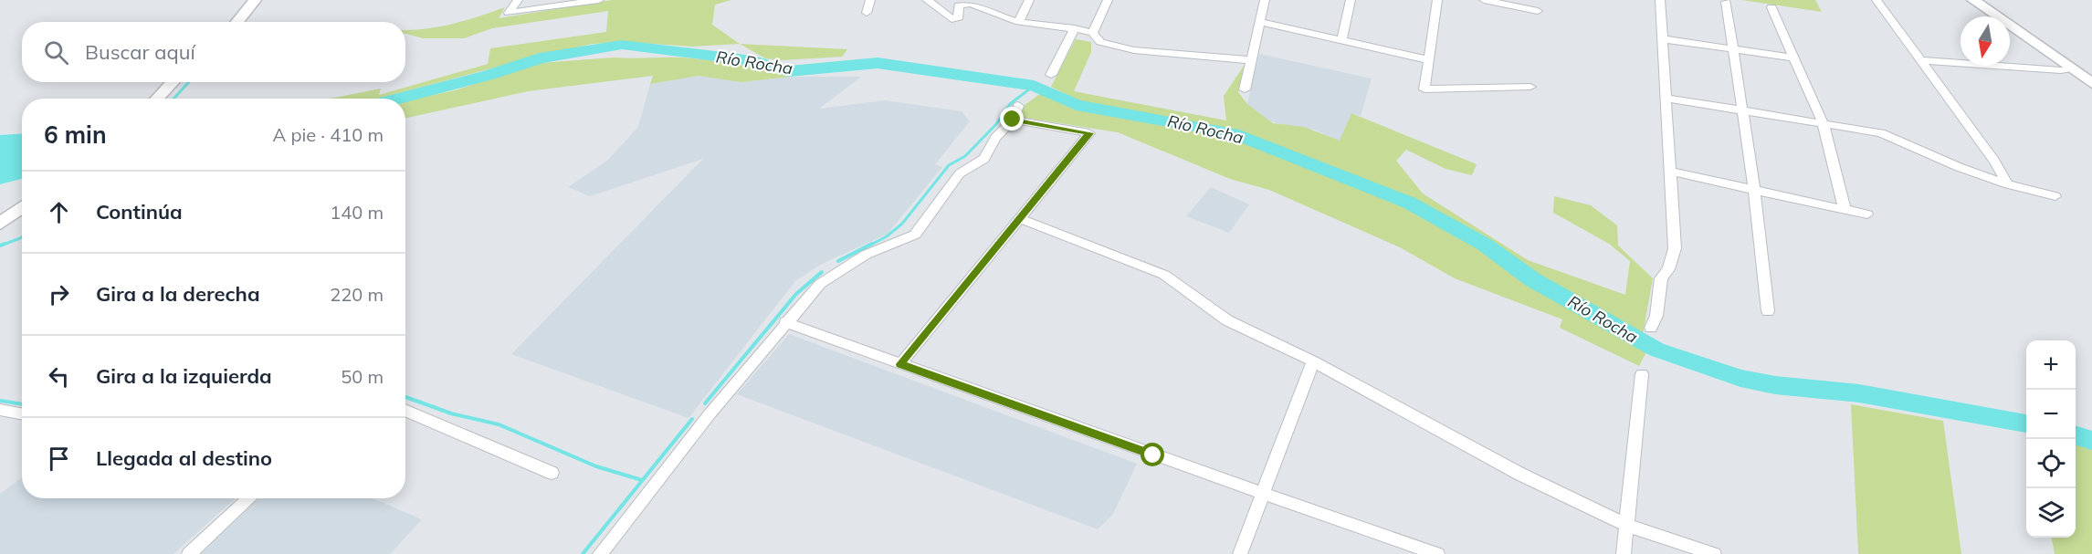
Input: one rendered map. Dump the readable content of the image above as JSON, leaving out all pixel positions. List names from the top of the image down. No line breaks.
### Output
{"water":["Río Rocha"],"north":"bottom","page":{"search":"Buscar aquí","heading":["6 min","A pie · 410 m"],"list":[["Continúa","140 m"],["Gira a la derecha","220 m"],["Gira a la izquierda","50 m"],"Llegada al destino"],"map_buttons":["+","−"]}}
